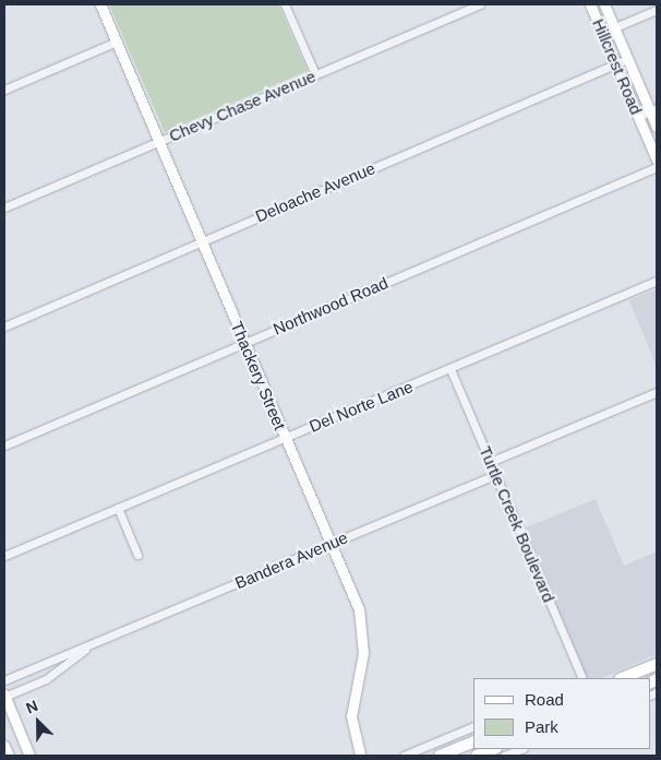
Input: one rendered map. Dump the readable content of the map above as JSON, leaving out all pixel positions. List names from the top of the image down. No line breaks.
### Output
{"streets":{"street":["Hillcrest Road","Chevy Chase Avenue","Deloache Avenue","Northwood Road","Thackery Street","Del Norte Lane","Turtle Creek Boulevard","Bandera Avenue"]},"crossings":[["Hillcrest Road","Deloache Avenue"],["Chevy Chase Avenue","Thackery Street"],["Deloache Avenue","Thackery Street"],["Northwood Road","Thackery Street"],["Thackery Street","Del Norte Lane"],["Thackery Street","Bandera Avenue"],["Del Norte Lane","Turtle Creek Boulevard"],["Turtle Creek Boulevard","Bandera Avenue"]],"legend":["Road","Park"],"north":"top left"}
